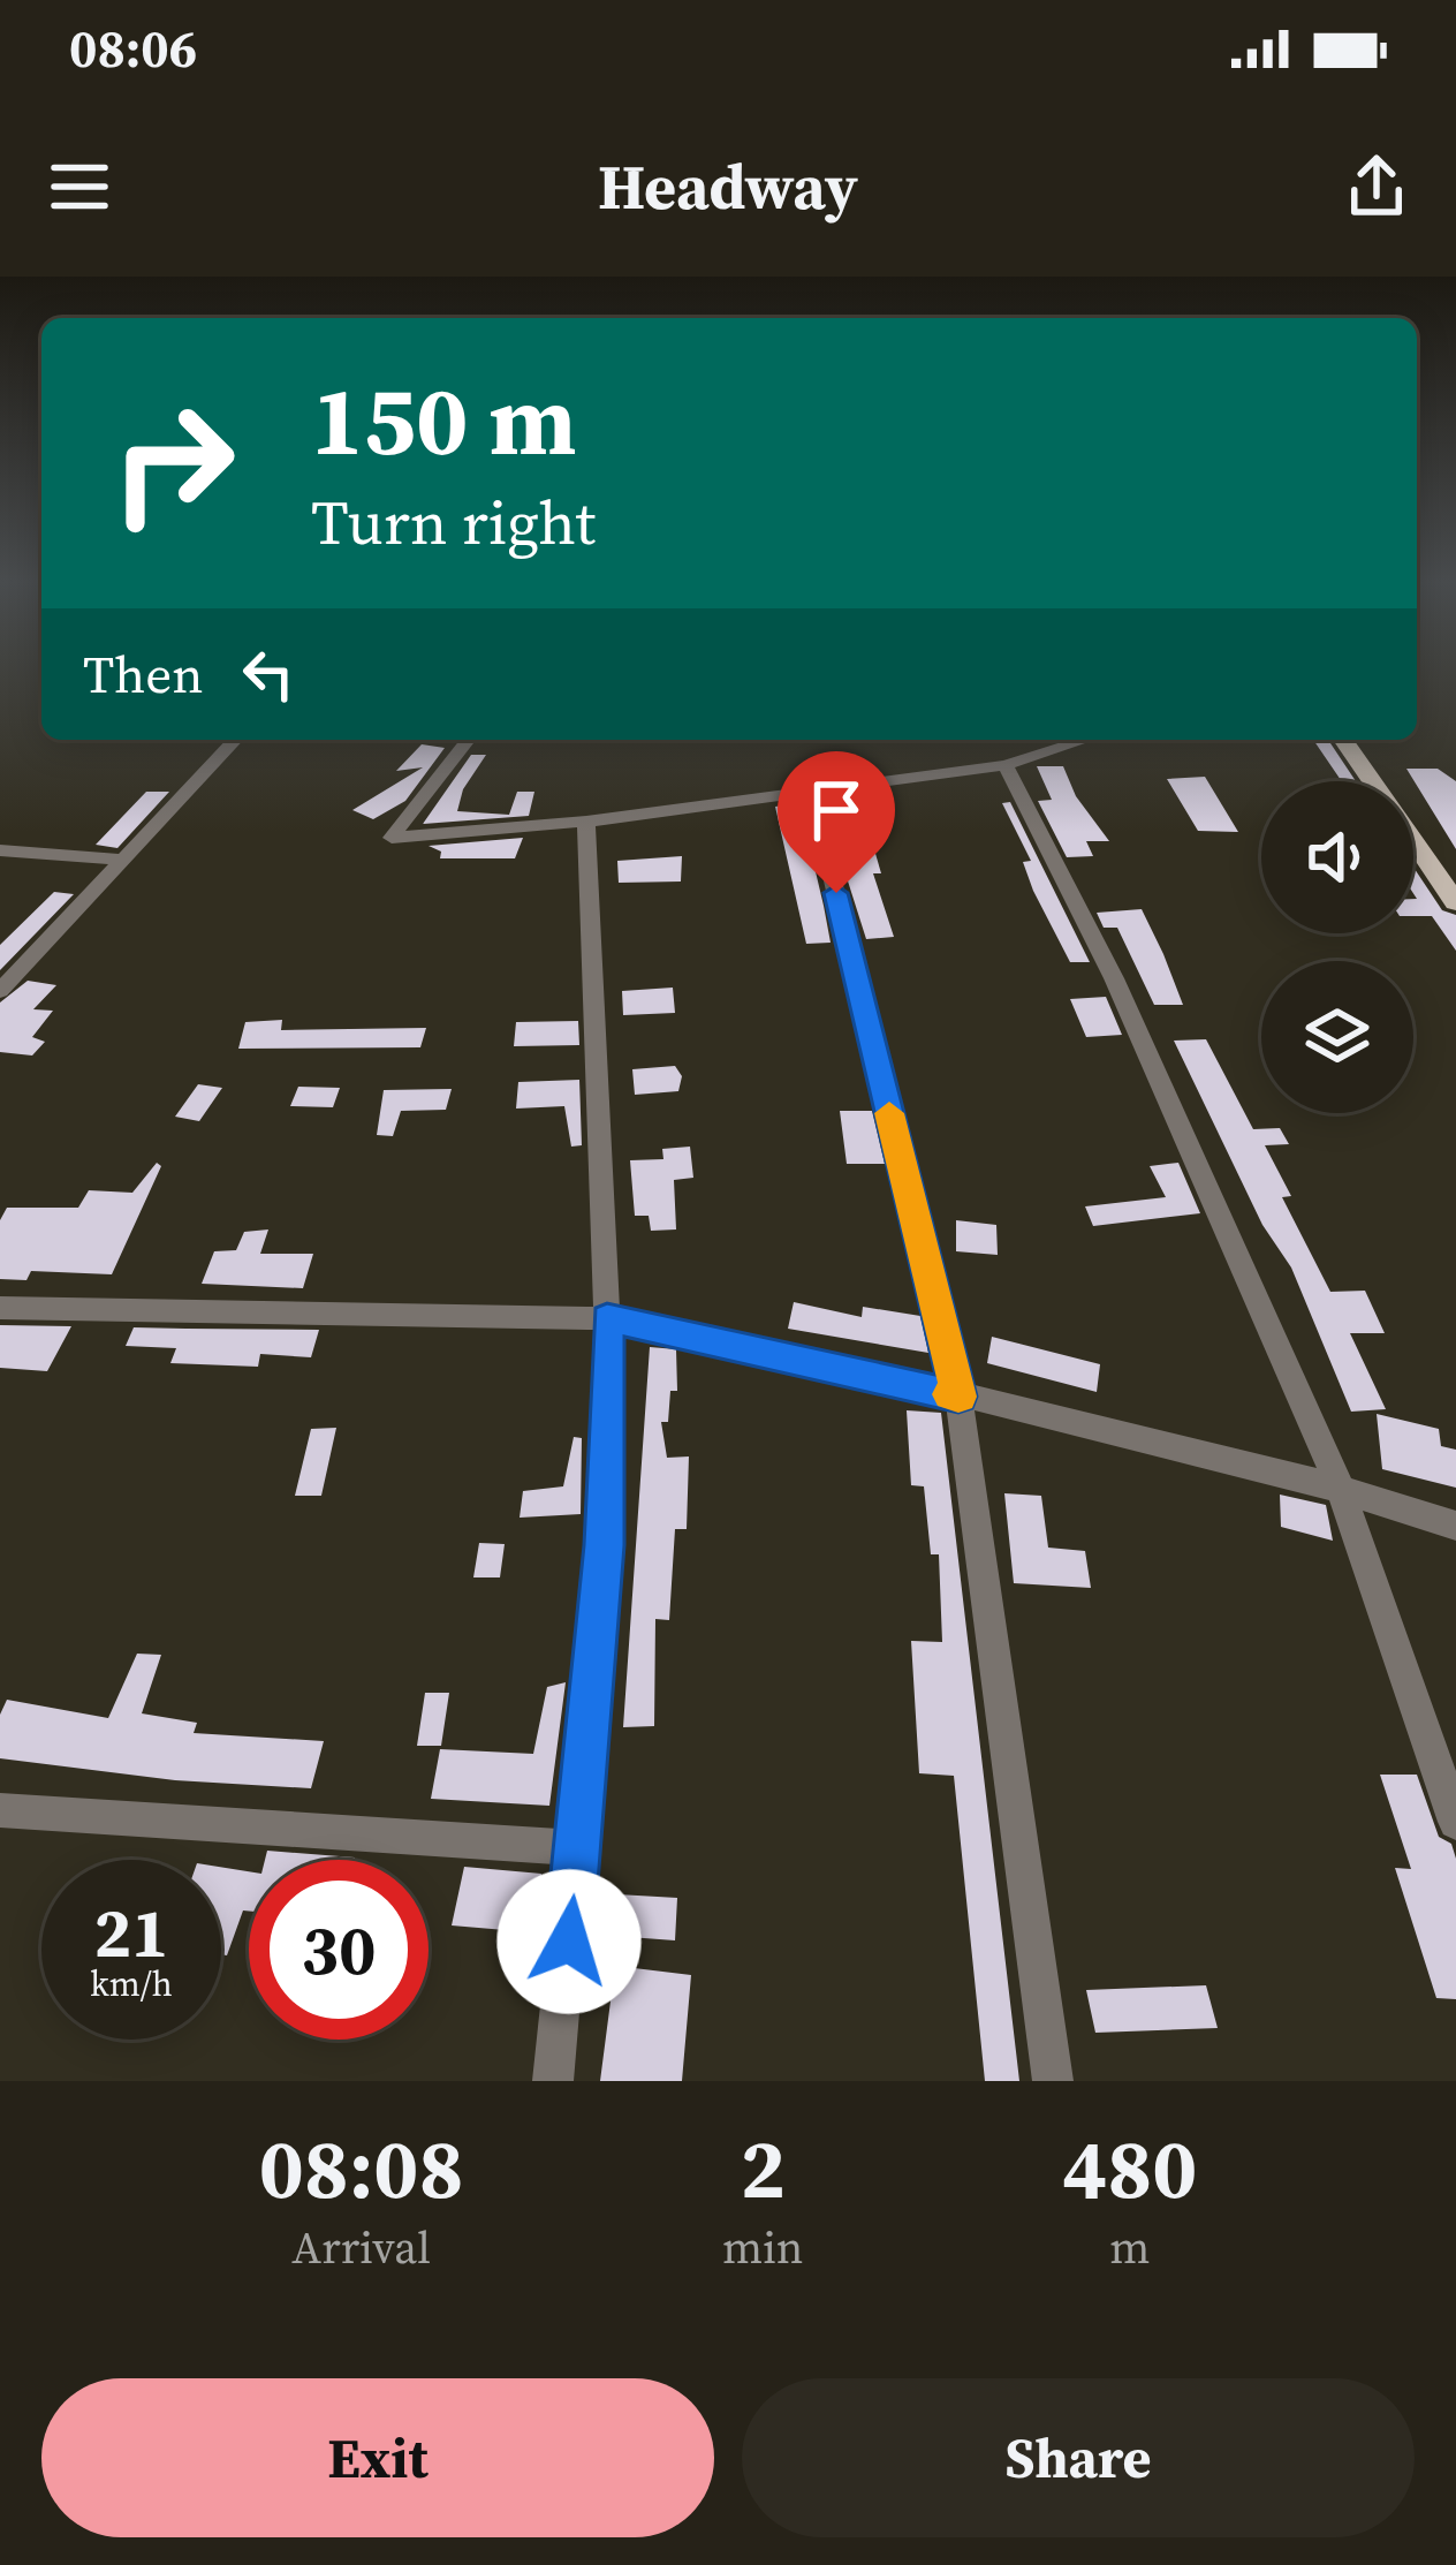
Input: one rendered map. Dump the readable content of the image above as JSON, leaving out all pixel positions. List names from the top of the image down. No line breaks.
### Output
{"page":{"status":"08:06","header":"Headway","turn":["150 m","Turn right"],"then":"Then","speed":"21 km/h","limit":"30","eta":["08:08","Arrival","2","min","480","m"],"buttons":["Exit","Share"]}}
